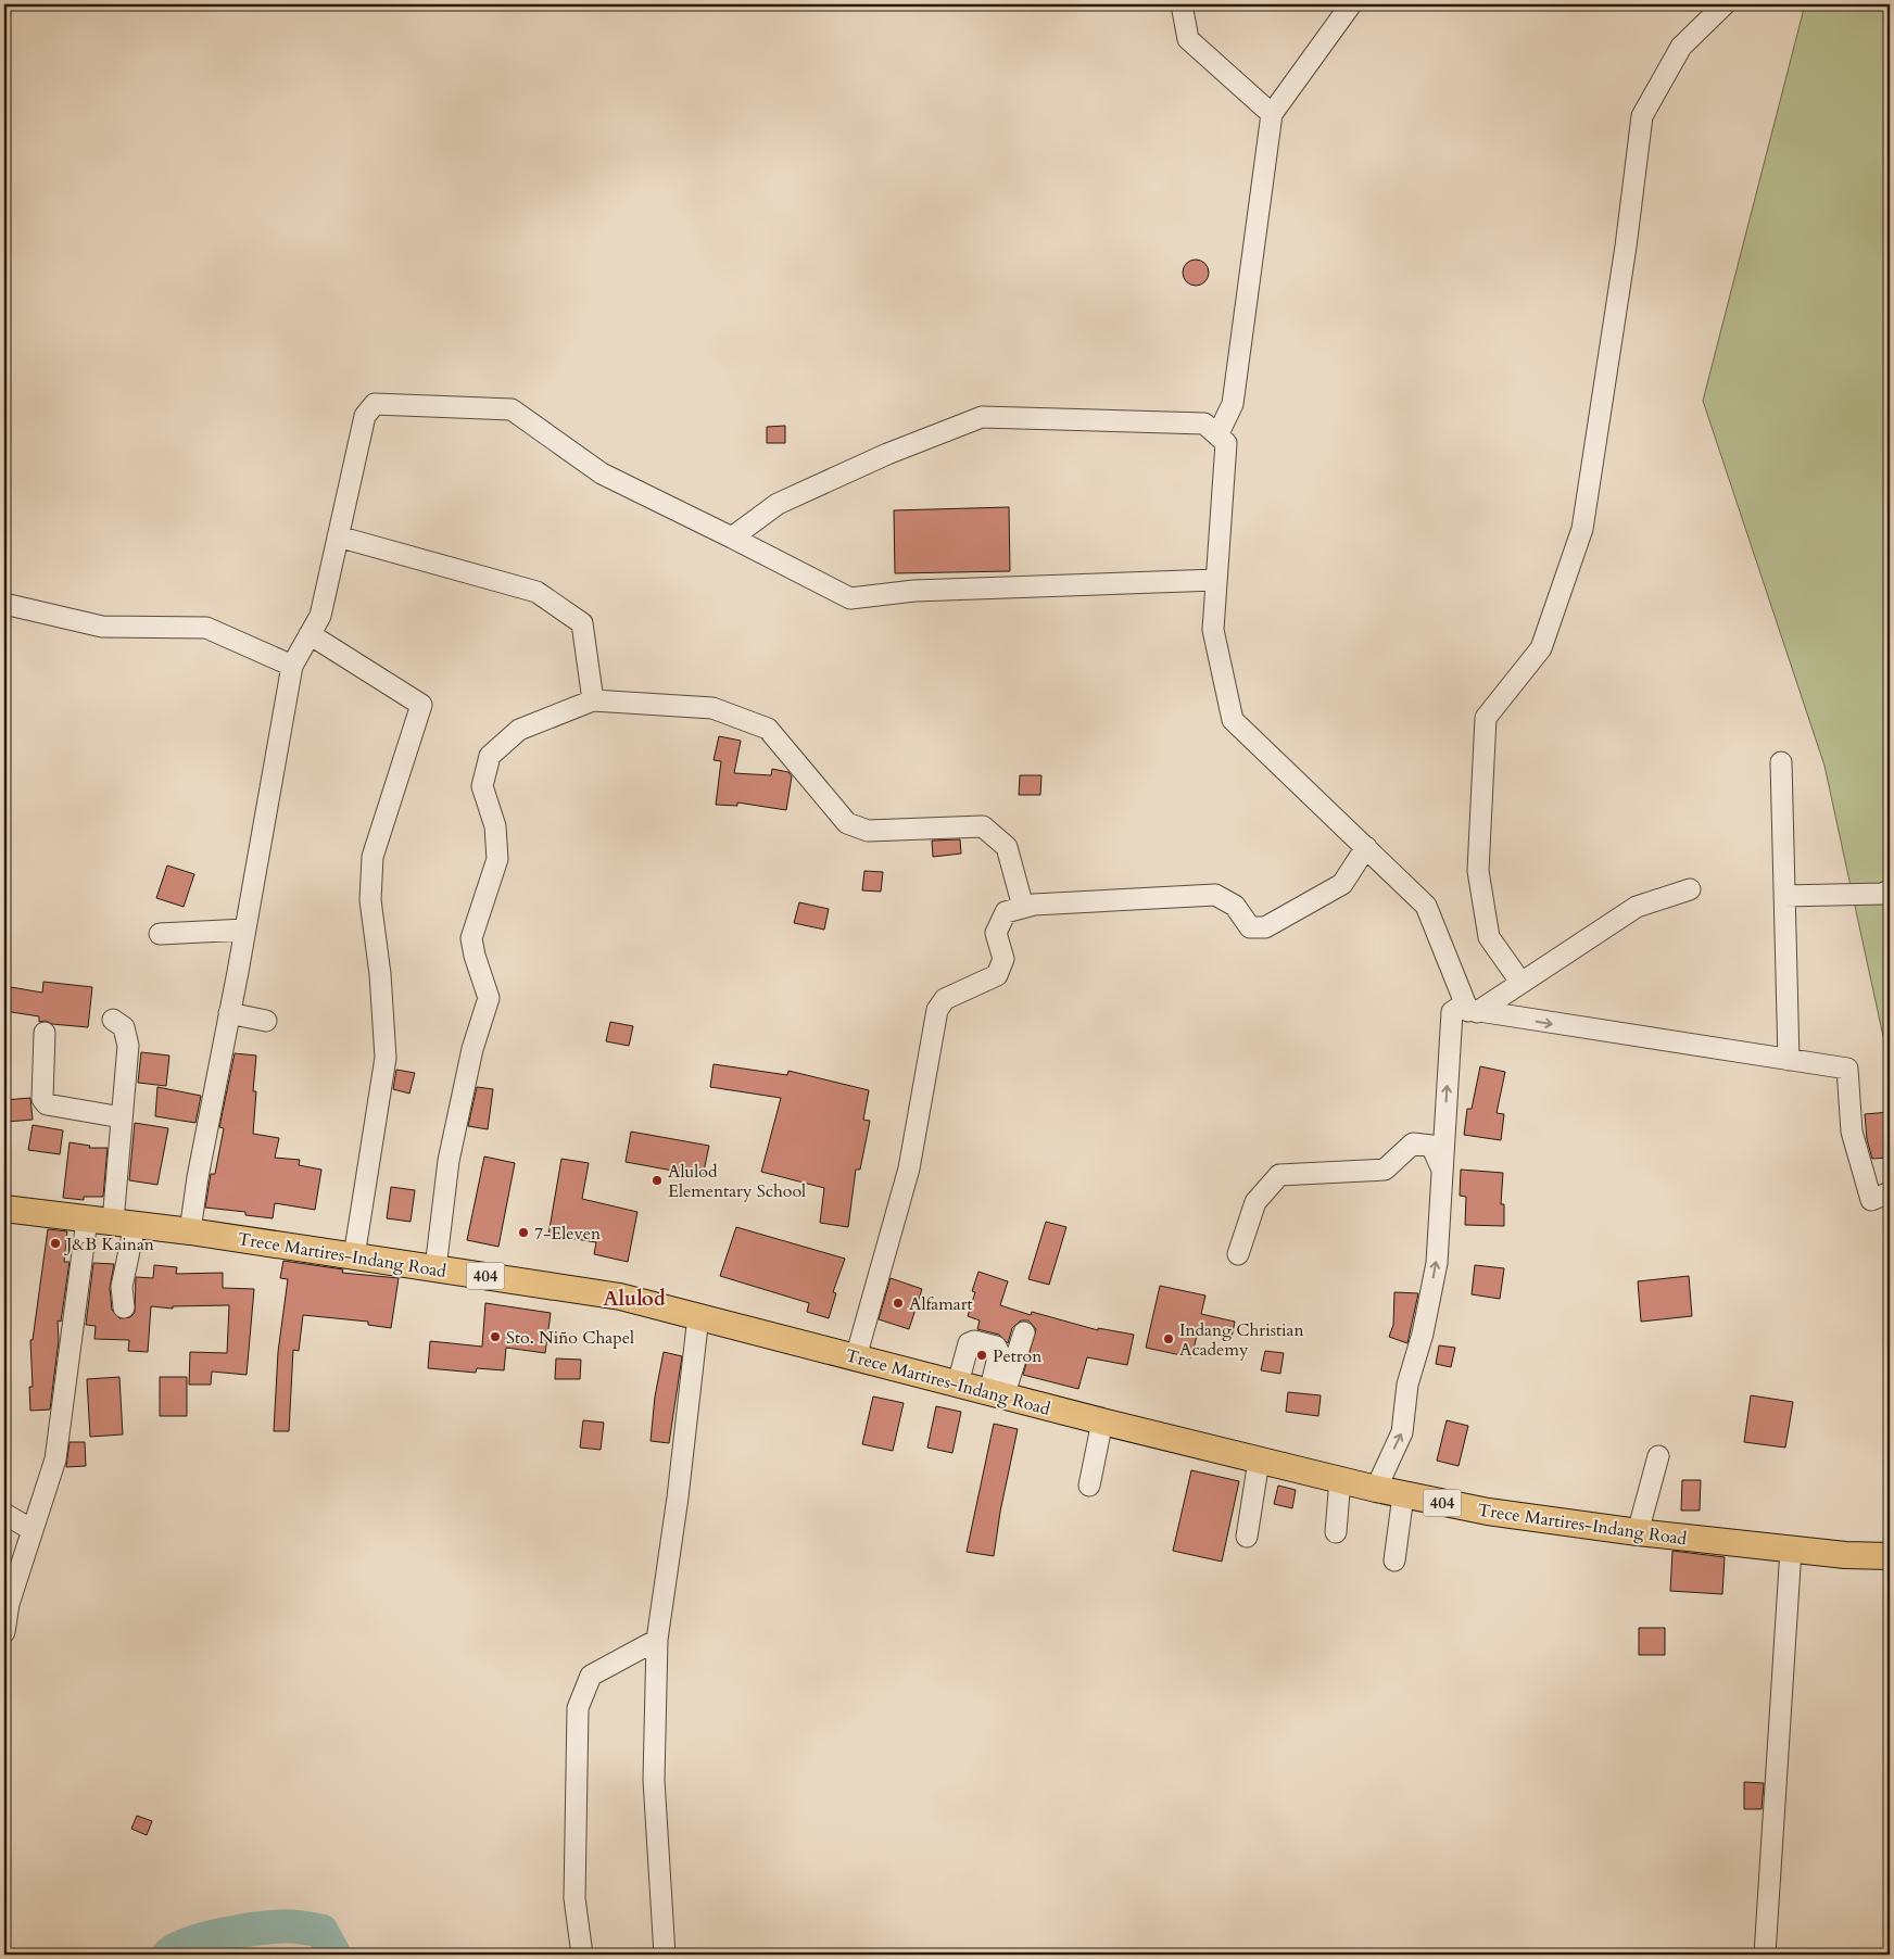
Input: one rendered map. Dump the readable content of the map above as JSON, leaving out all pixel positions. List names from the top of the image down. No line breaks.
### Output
{"streets":{"main road":["Trece Martires-Indang Road","404"]},"districts":["Alulod"],"places":["Alulod Elementary School","7-Eleven","J&B Kainan","Alfamart","Sto. Niño Chapel","Indang Christian Academy","Petron"]}
